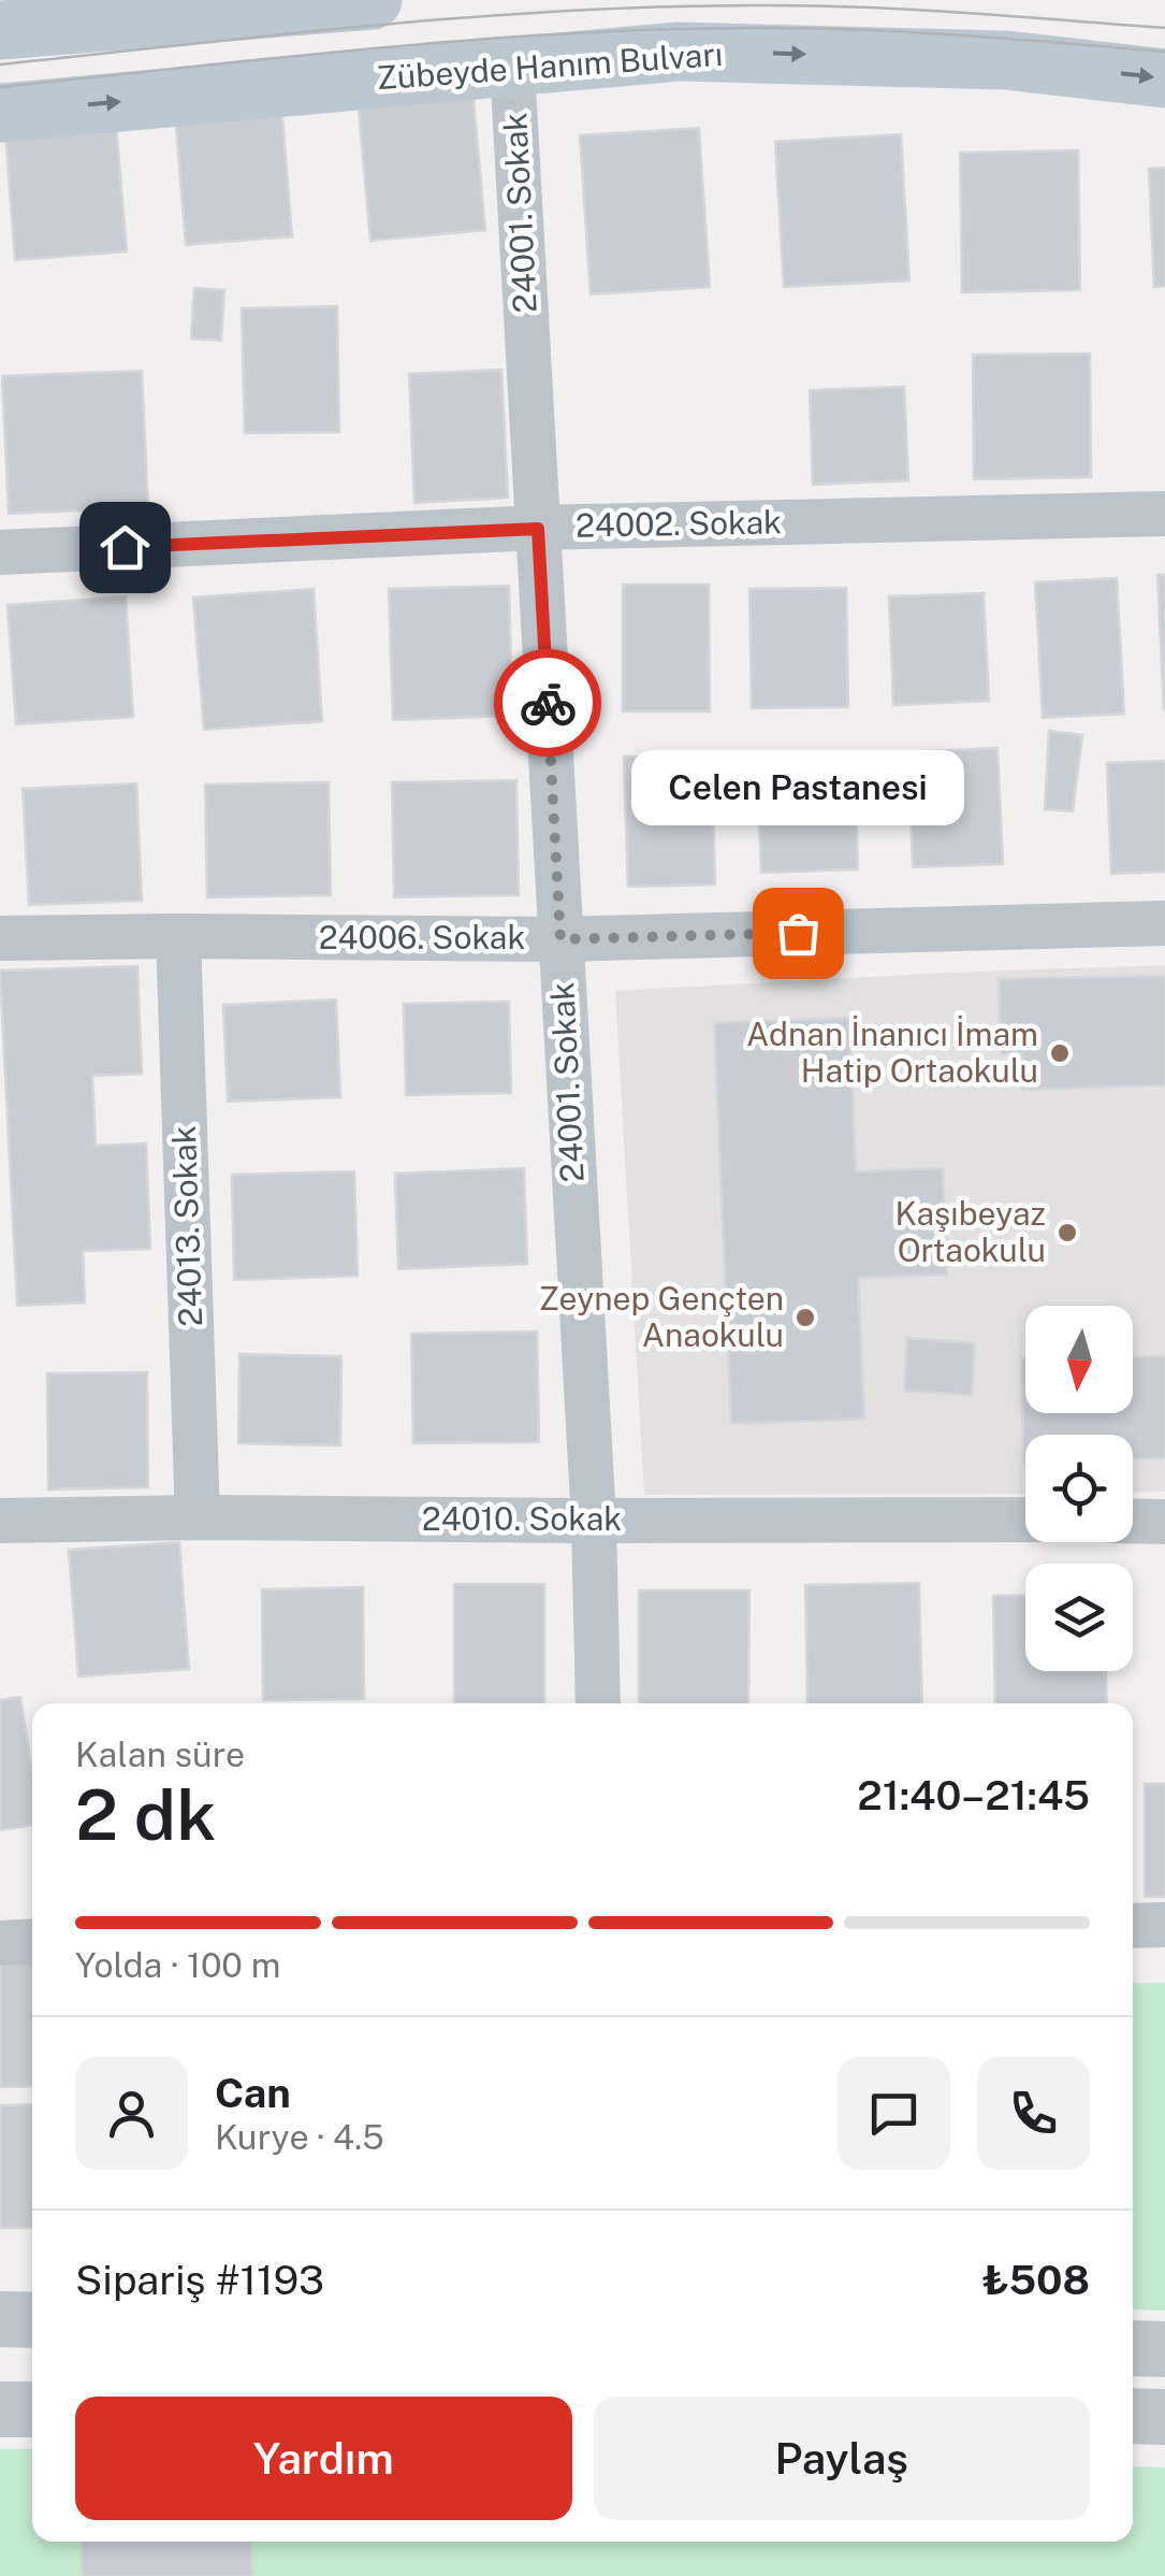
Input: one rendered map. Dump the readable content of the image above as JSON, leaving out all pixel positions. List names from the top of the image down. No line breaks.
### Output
{"streets":{"main road":["Zübeyde Hanım Bulvarı"],"street":["24001. Sokak","24002. Sokak","24006. Sokak","24013. Sokak","24010. Sokak"]},"crossings":[["Zübeyde Hanım Bulvarı","24001. Sokak"],["24001. Sokak","24002. Sokak"],["24001. Sokak","24006. Sokak"],["24001. Sokak","24010. Sokak"],["24006. Sokak","24013. Sokak"],["24013. Sokak","24010. Sokak"]],"places":["Celen Pastanesi","Adnan İnanıcı İmam Hatip Ortaokulu","Kaşıbeyaz Ortaokulu","Zeynep Gençten Anaokulu"],"north":"bottom","page":{"bubble":"Celen Pastanesi","heading":["2 dk","Kalan süre","21:40–21:45"],"panel":["Can","Kurye · 4.5","Sipariş #1193","₺508"],"bar":"Yolda · 100 m","buttons":["Yardım","Paylaş"]}}
